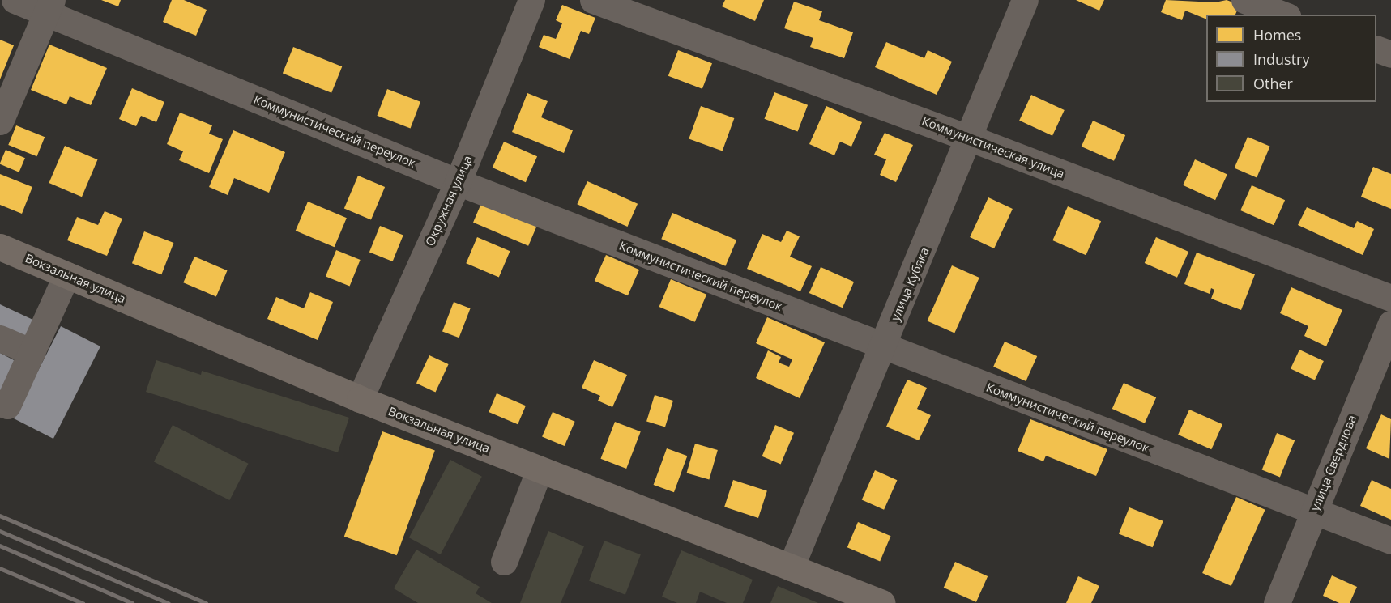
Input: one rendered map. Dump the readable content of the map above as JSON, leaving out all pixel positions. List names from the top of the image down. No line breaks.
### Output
{"streets":{"main road":["Вокзальная улица"],"street":["Коммунистический переулок","Коммунистическая улица","Окружная улица","улица Кубяка","улица Свердлова"]},"crossings":[["Коммунистический переулок","Окружная улица"],["Коммунистический переулок","улица Кубяка"],["Коммунистический переулок","улица Свердлова"],["Коммунистическая улица","улица Кубяка"],["Окружная улица","Вокзальная улица"],["Вокзальная улица","улица Кубяка"]],"legend":["Homes","Industry","Other"]}
